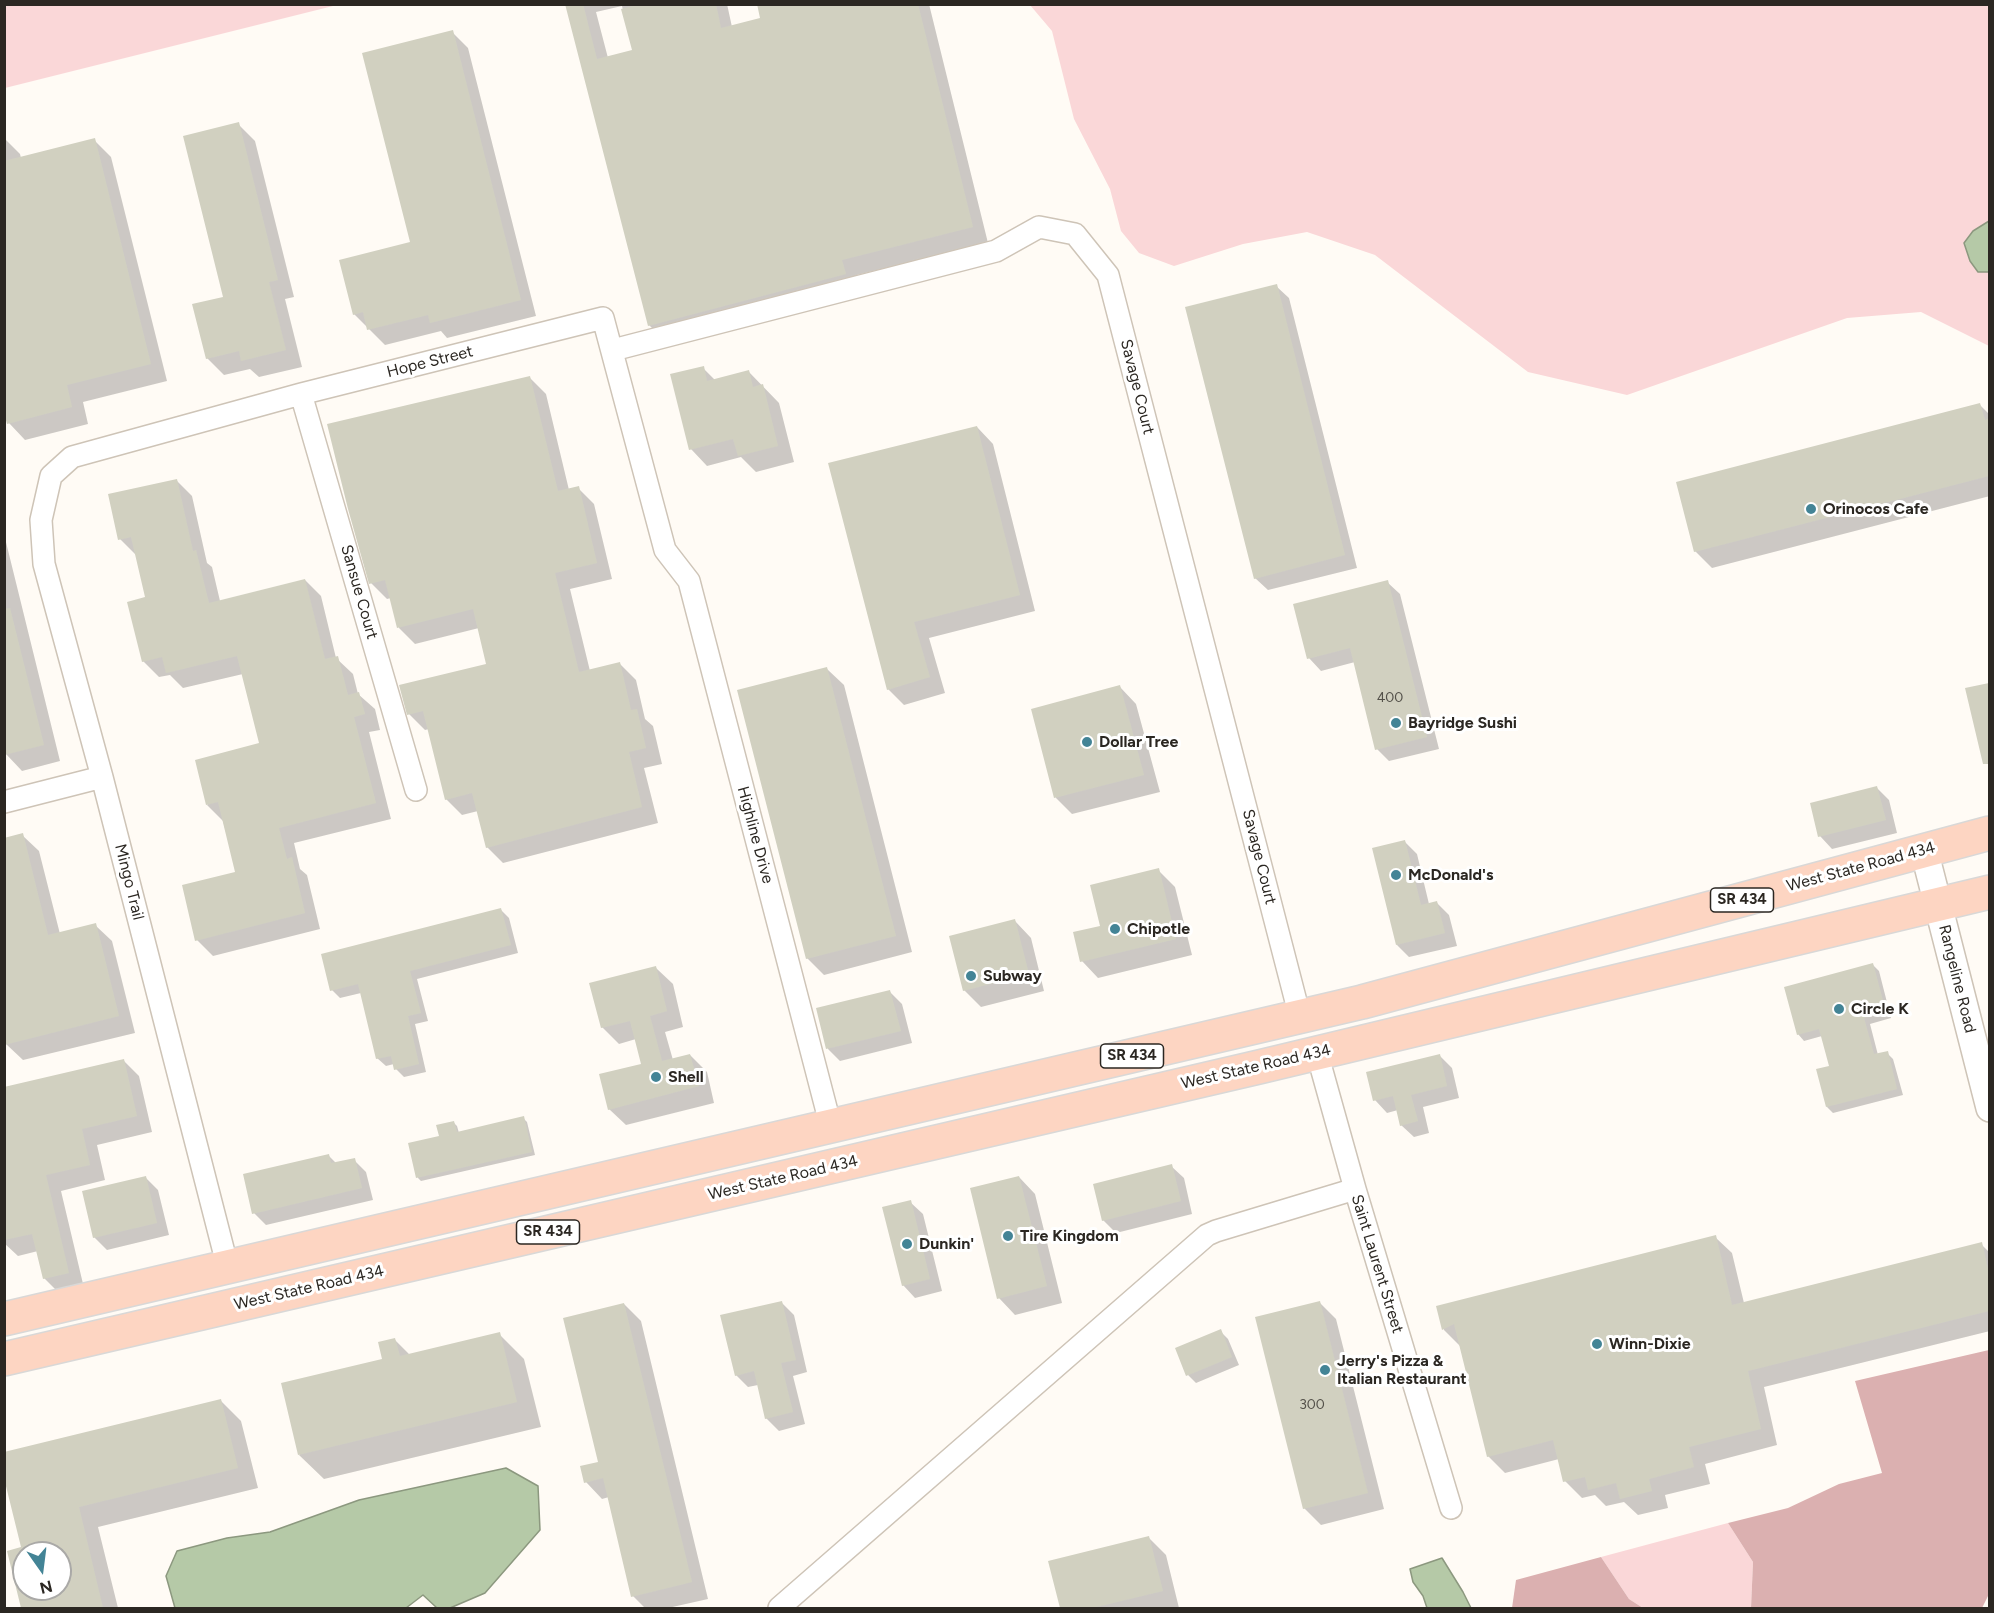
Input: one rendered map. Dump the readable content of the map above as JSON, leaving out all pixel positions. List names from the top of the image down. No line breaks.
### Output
{"streets":{"main road":["West State Road 434","SR 434"],"street":["Hope Street","Savage Court","Sansue Court","Highline Drive","Mingo Trail","Rangeline Road","Saint Laurent Street"]},"crossings":[["Hope Street","Savage Court"],["Hope Street","Sansue Court"],["Hope Street","Highline Drive"],["Hope Street","Mingo Trail"],["Savage Court","SR 434"],["Highline Drive","SR 434"],["West State Road 434","SR 434"],["West State Road 434","Rangeline Road"],["West State Road 434","Saint Laurent Street"],["Mingo Trail","SR 434"],["SR 434","Rangeline Road"]],"places":["Orinocos Cafe","Bayridge Sushi","Dollar Tree","McDonald's","Chipotle","Subway","Circle K","Shell","Tire Kingdom","Dunkin'","Winn-Dixie","Jerry's Pizza & Italian Restaurant"],"house_numbers":["400","300"],"north":"bottom"}
